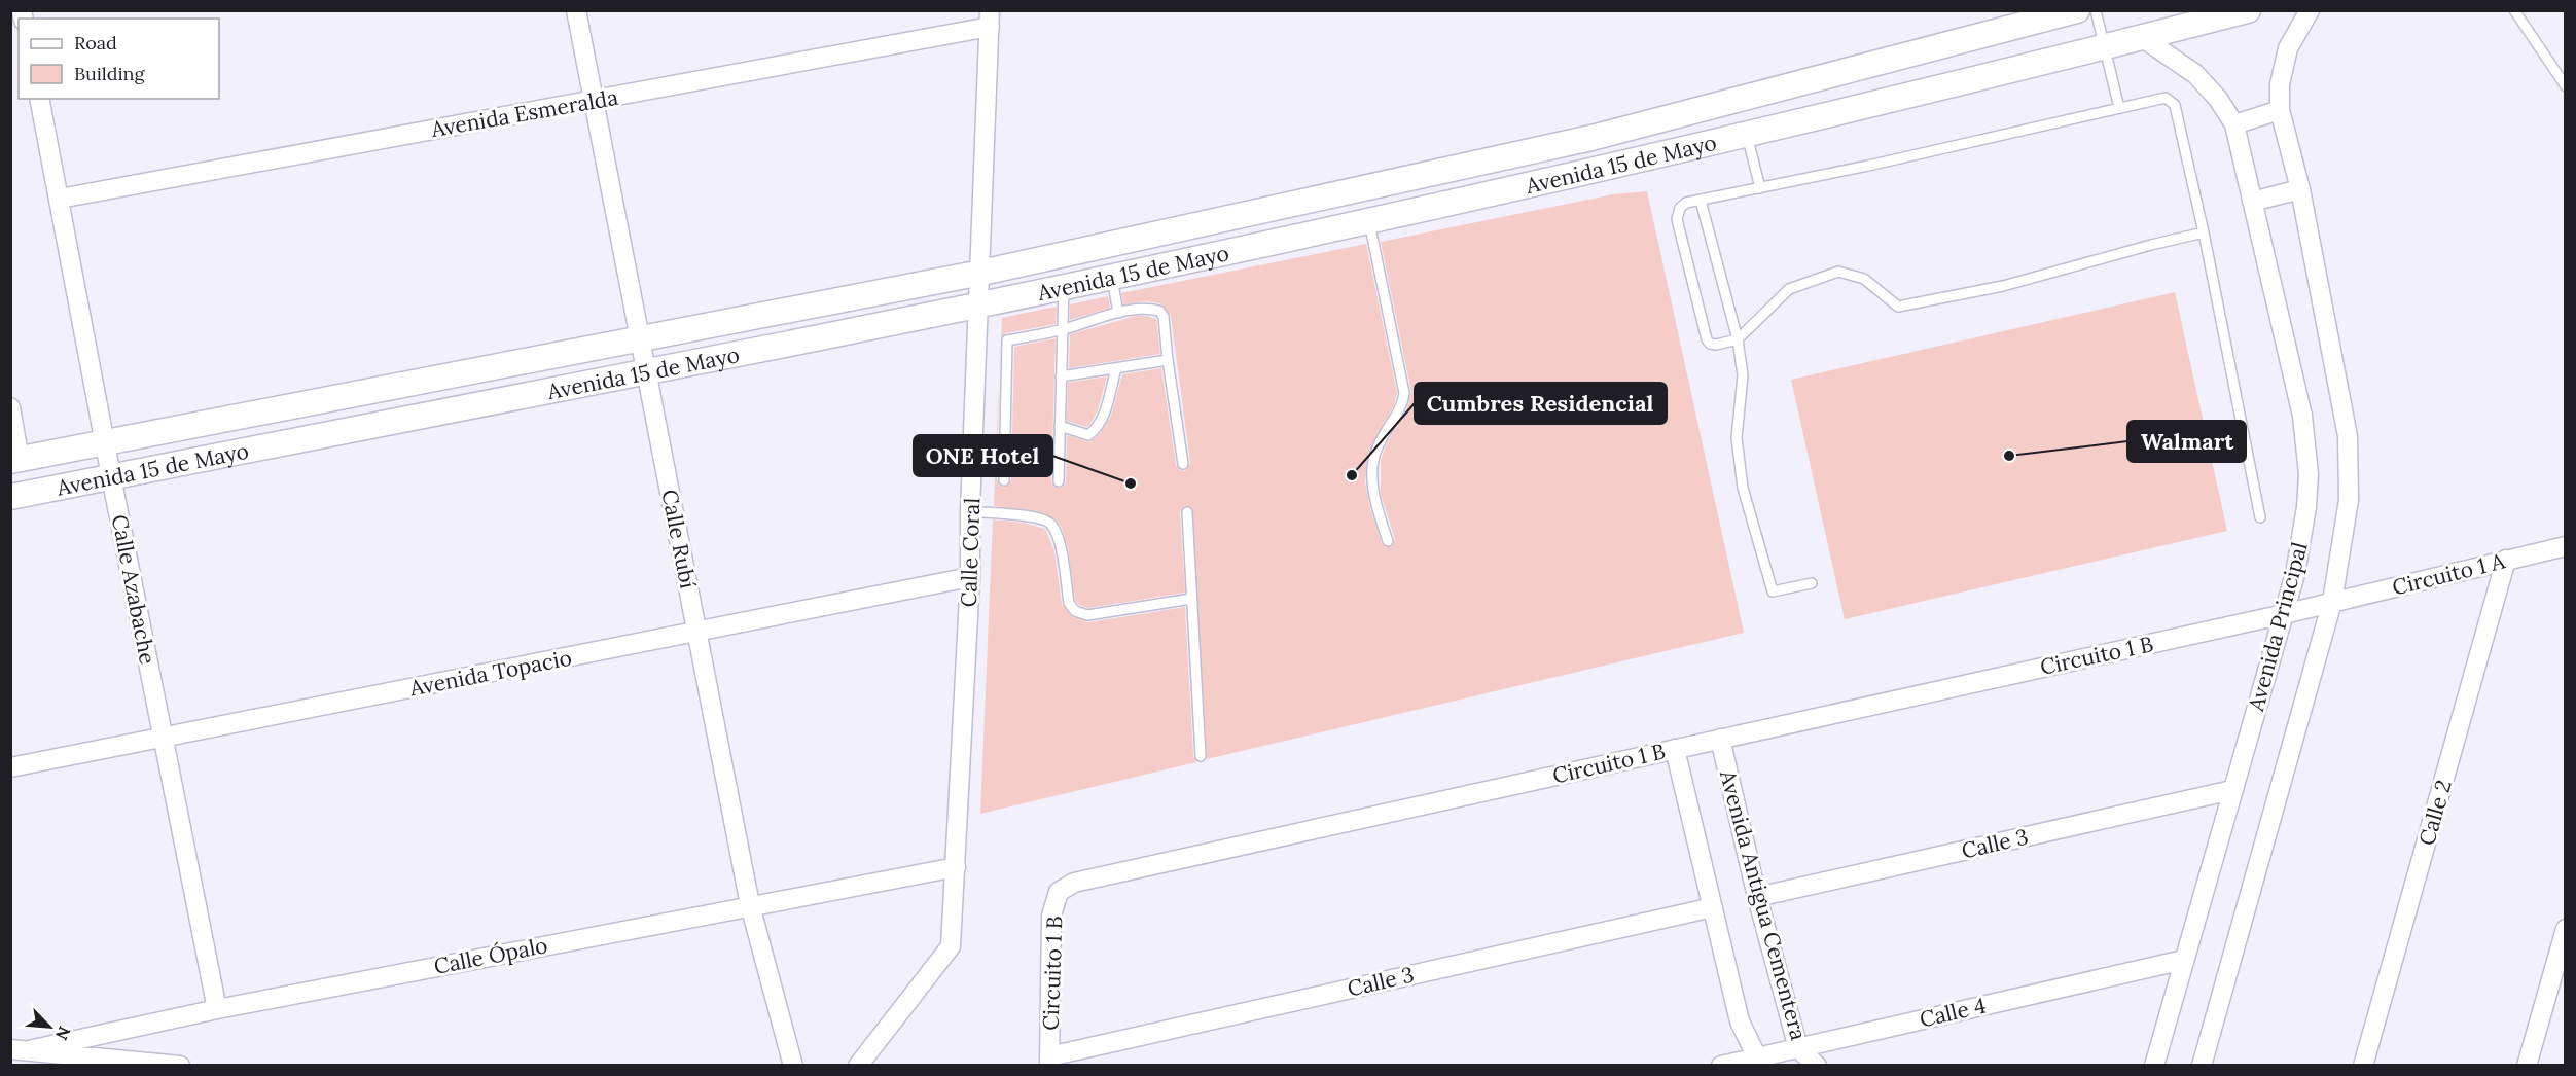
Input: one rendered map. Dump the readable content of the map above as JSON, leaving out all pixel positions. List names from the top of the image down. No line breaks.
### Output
{"streets":{"main road":["Avenida 15 de Mayo"],"street":["Avenida Esmeralda","Calle Rubí","Calle Coral","Circuito 1 A","Calle Azabache","Avenida Principal","Circuito 1 B","Avenida Topacio","Calle 2","Calle 3","Avenida Antigua Cementera","Calle Ópalo","Calle 4"]},"crossings":[["Avenida Esmeralda","Calle Rubí"],["Avenida Esmeralda","Calle Coral"],["Avenida Esmeralda","Calle Azabache"],["Avenida 15 de Mayo","Calle Rubí"],["Avenida 15 de Mayo","Calle Coral"],["Avenida 15 de Mayo","Calle Azabache"],["Avenida 15 de Mayo","Avenida Principal"],["Calle Rubí","Avenida Topacio"],["Calle Rubí","Calle Ópalo"],["Calle Coral","Avenida Topacio"],["Calle Coral","Calle Ópalo"],["Circuito 1 A","Avenida Principal"],["Circuito 1 A","Circuito 1 B"],["Circuito 1 A","Calle 2"],["Calle Azabache","Avenida Topacio"],["Calle Azabache","Calle Ópalo"],["Avenida Principal","Circuito 1 B"],["Avenida Principal","Calle 3"],["Avenida Principal","Calle 4"],["Circuito 1 B","Calle 3"],["Circuito 1 B","Avenida Antigua Cementera"],["Calle 3","Avenida Antigua Cementera"],["Avenida Antigua Cementera","Calle 4"]],"places":["Walmart","Cumbres Residencial","ONE Hotel"],"legend":["Road","Building"],"north":"bottom right"}
